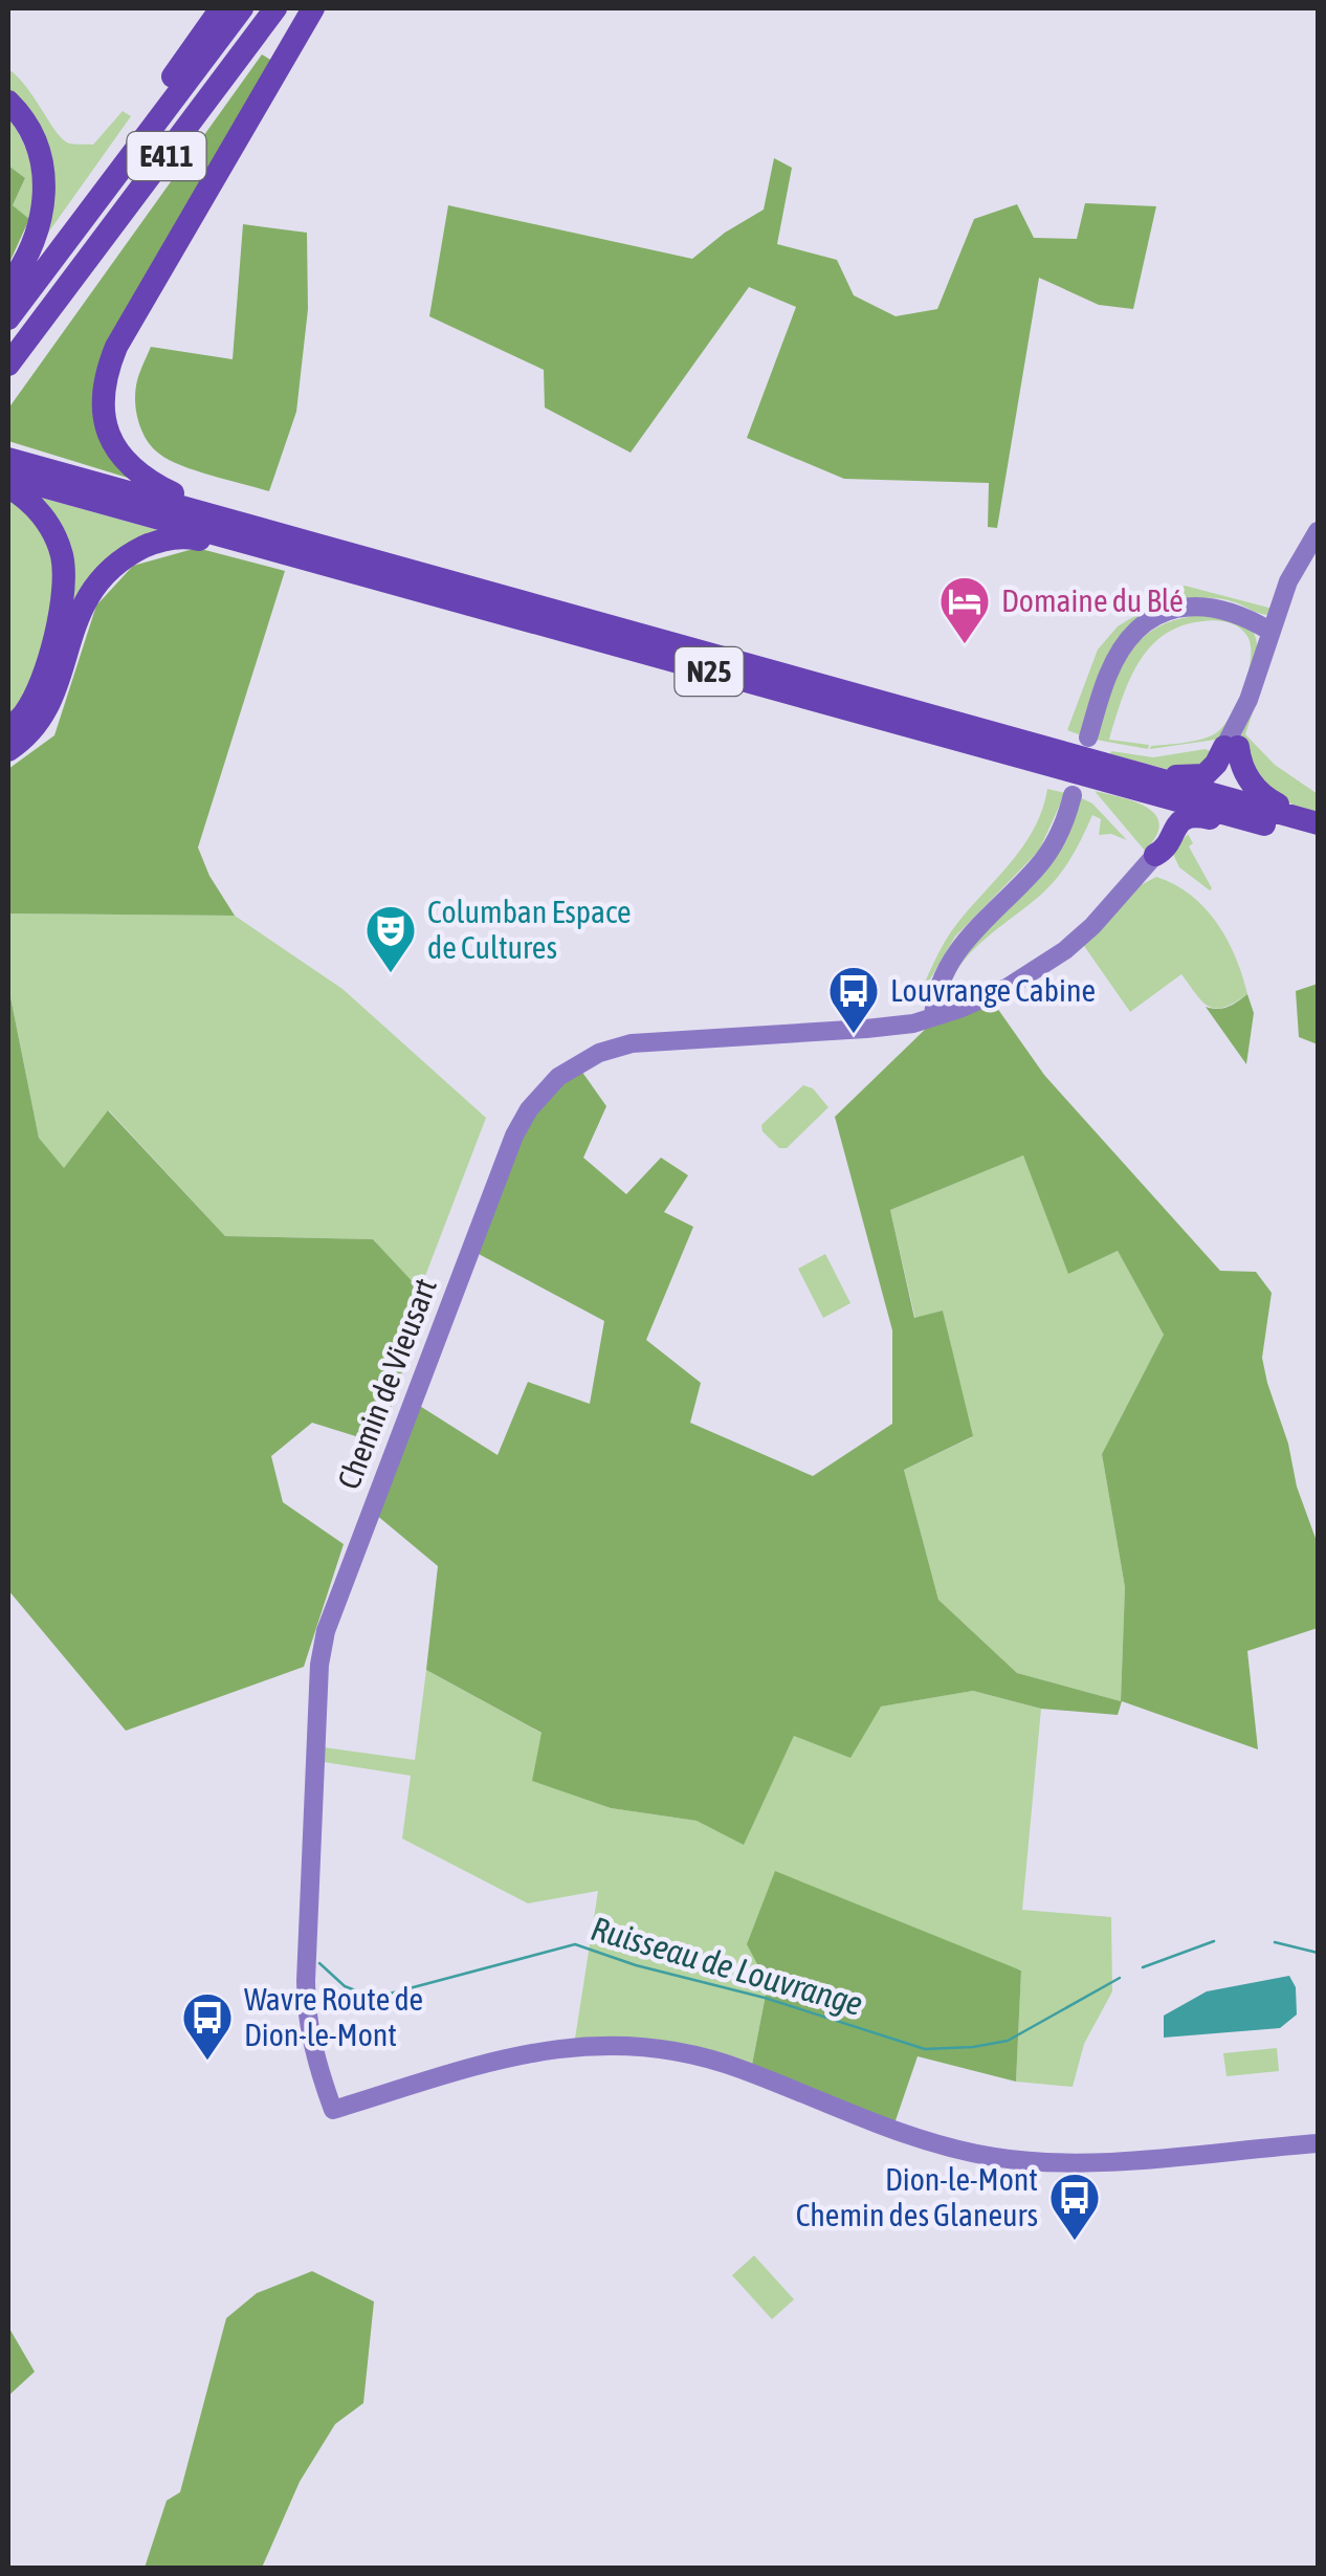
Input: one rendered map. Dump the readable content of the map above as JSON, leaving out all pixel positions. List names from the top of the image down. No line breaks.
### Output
{"streets":{"highway":["E411","N25"],"street":["Chemin de Vieusart"]},"water":["Ruisseau de Louvrange"],"places":{"hotel":["Domaine du Blé"],"theatre":["Columban Espace de Cultures"],"bus stop":["Louvrange Cabine","Wavre Route de Dion-le-Mont","Dion-le-Mont Chemin des Glaneurs"]}}
